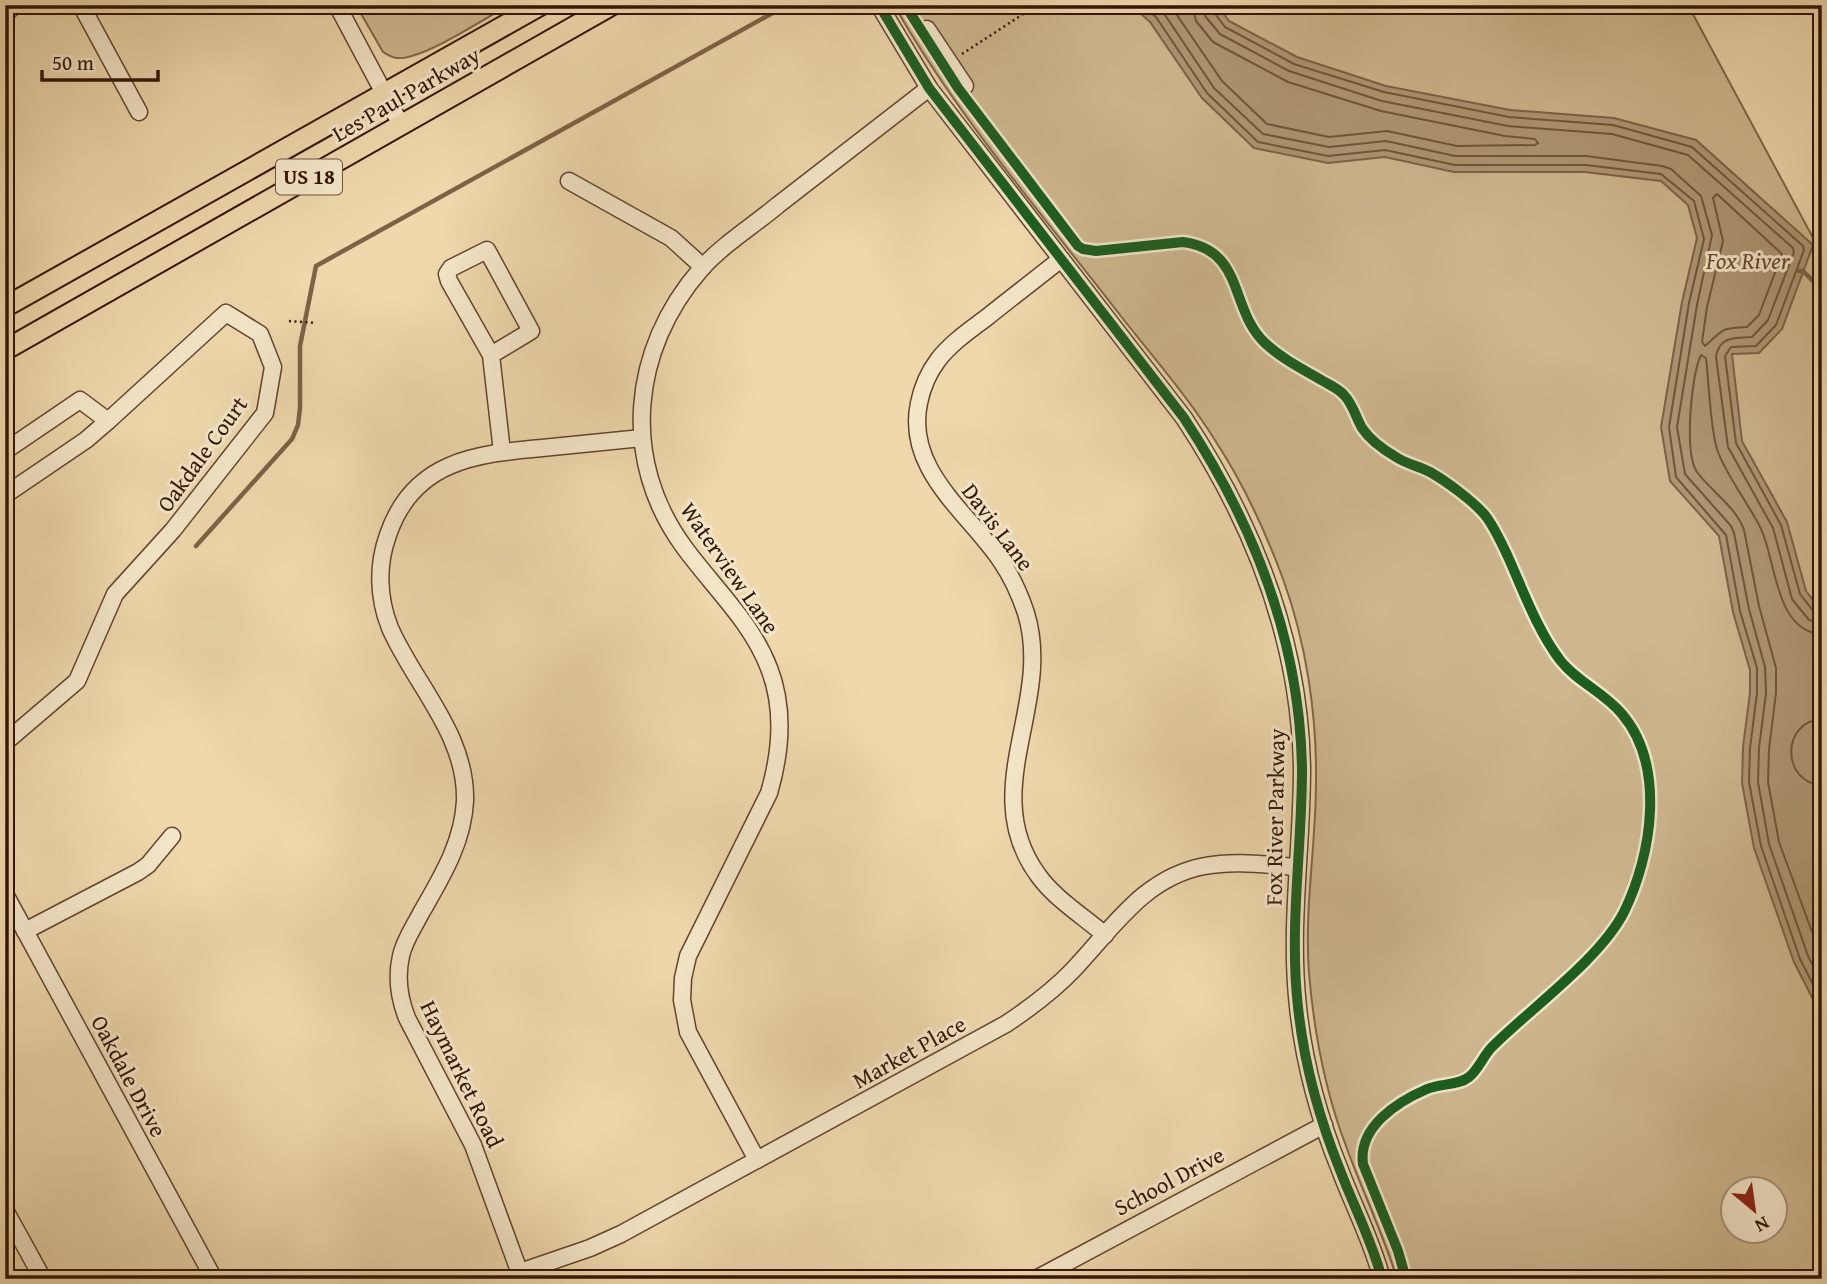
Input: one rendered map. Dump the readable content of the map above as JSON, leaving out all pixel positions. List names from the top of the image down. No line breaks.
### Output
{"streets":{"main road":["Les Paul Parkway","US 18"],"street":["Oakdale Court","Davis Lane","Waterview Lane","Fox River Parkway","Market Place","Haymarket Road","Oakdale Drive","School Drive"]},"crossings":[["Davis Lane","Fox River Parkway"],["Davis Lane","Market Place"],["Waterview Lane","Fox River Parkway"],["Waterview Lane","Market Place"],["Waterview Lane","Haymarket Road"],["Fox River Parkway","Market Place"],["Fox River Parkway","School Drive"],["Market Place","Haymarket Road"]],"water":["Fox River"],"scale_bar":"50 m","north":"bottom right"}
